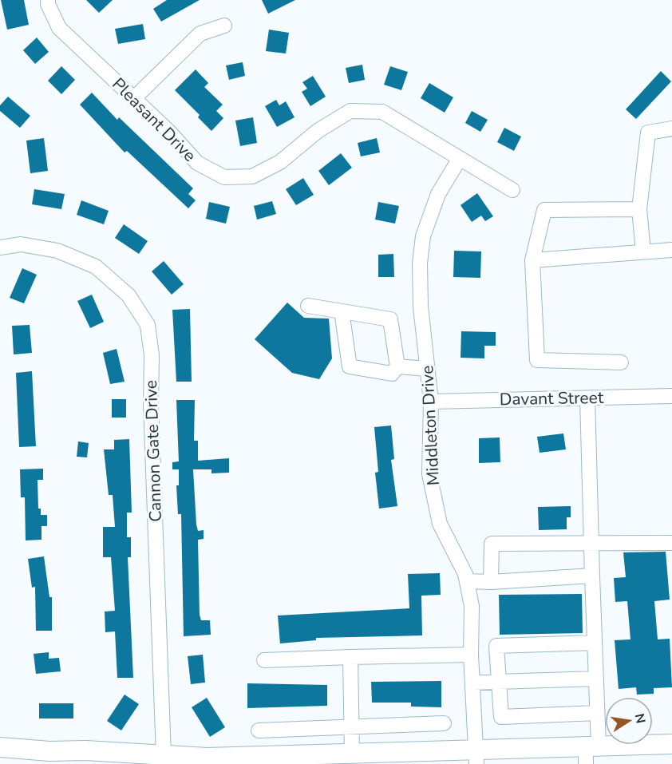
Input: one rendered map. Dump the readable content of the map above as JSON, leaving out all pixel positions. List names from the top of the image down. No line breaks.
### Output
{"streets":{"street":["Pleasant Drive","Davant Street","Middleton Drive","Cannon Gate Drive"]},"crossings":[["Pleasant Drive","Middleton Drive"],["Davant Street","Middleton Drive"]],"north":"right"}
